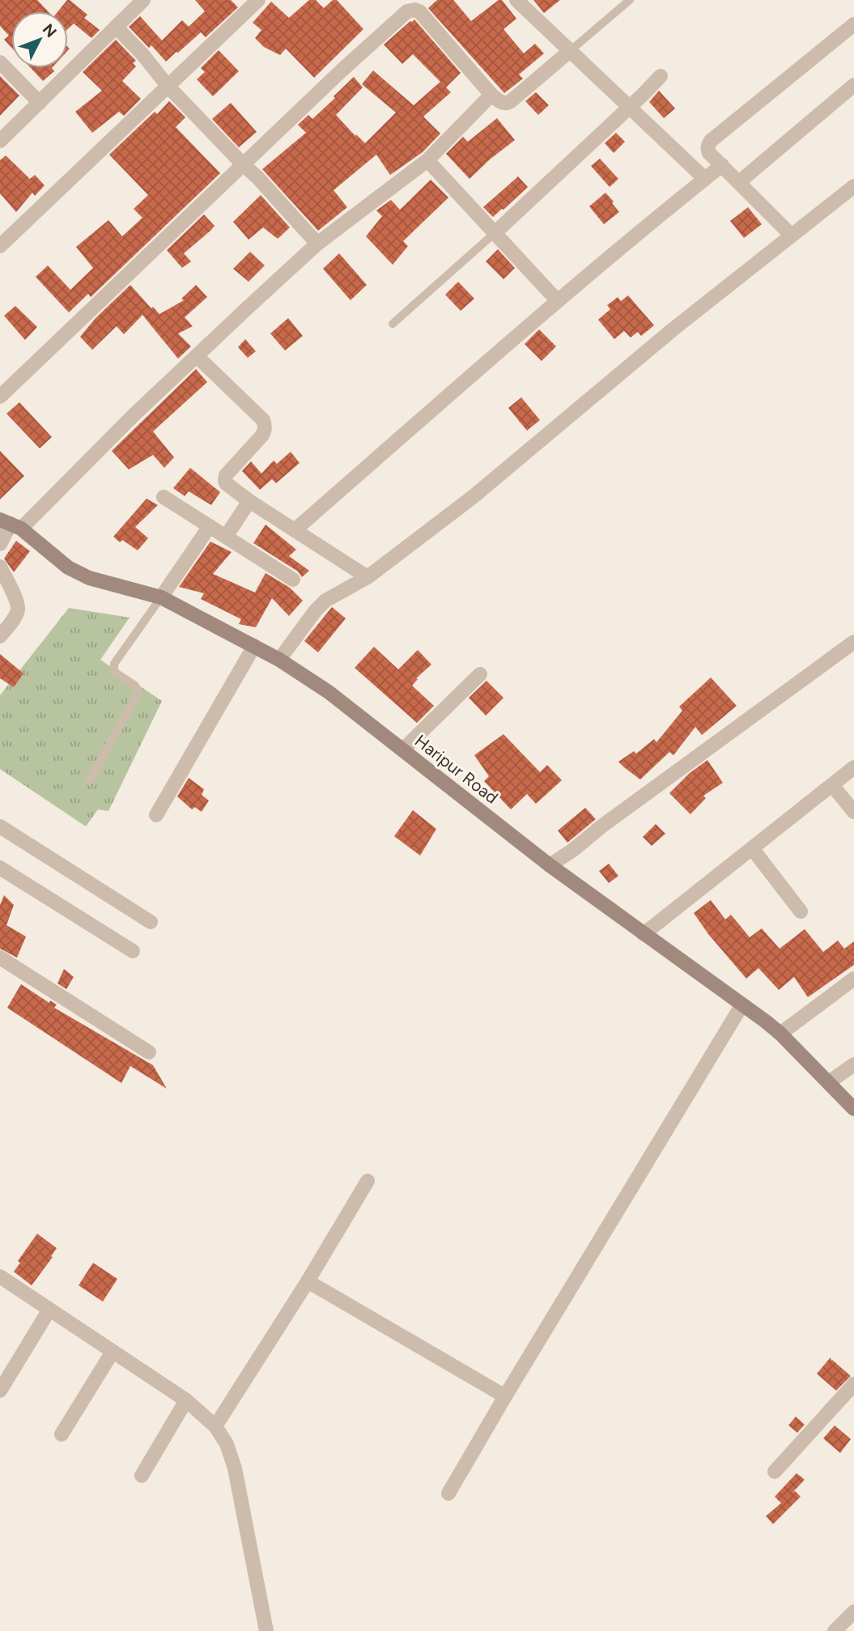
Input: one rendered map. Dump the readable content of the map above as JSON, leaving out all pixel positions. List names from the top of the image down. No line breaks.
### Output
{"streets":{"street":["Haripur Road"]},"north":"top right"}
